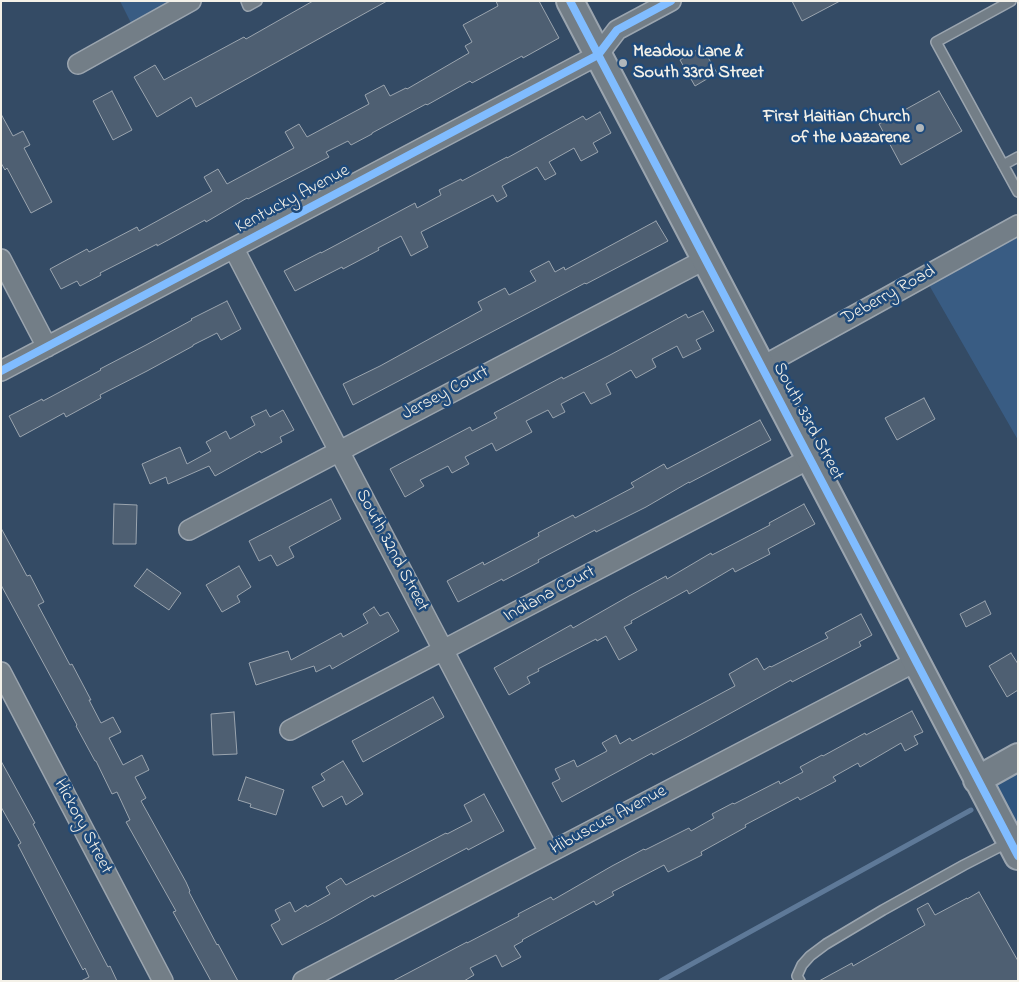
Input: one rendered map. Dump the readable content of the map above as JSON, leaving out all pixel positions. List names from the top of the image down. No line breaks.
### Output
{"streets":{"street":["Kentucky Avenue","Deberry Road","Jersey Court","South 33rd Street","South 32nd Street","Indiana Court","Hibuscus Avenue","Hickory Street"]},"crossings":[["Kentucky Avenue","South 33rd Street"],["Kentucky Avenue","South 32nd Street"],["Deberry Road","South 33rd Street"],["Jersey Court","South 33rd Street"],["Jersey Court","South 32nd Street"],["South 33rd Street","Indiana Court"],["South 33rd Street","Hibuscus Avenue"],["South 32nd Street","Indiana Court"],["South 32nd Street","Hibuscus Avenue"]],"places":["Meadow Lane & South 33rd Street","First Haitian Church of the Nazarene"]}
